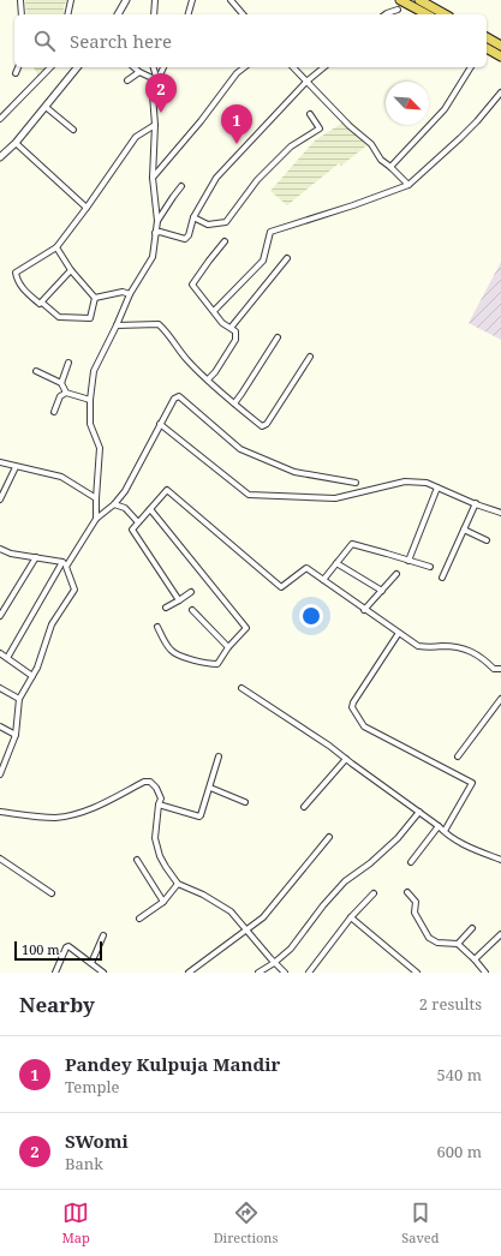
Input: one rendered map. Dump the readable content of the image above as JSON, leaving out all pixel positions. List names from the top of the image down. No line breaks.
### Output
{"scale_bar":"100 m","north":"bottom right","page":{"search":"Search here","pins":["2","1"],"scale":"100 m","heading":["Nearby","2 results"],"list":[{"mark":"1","name":"Pandey Kulpuja Mandir","note":"Temple","value":"540 m"},{"mark":"2","name":"SWomi","note":"Bank","value":"600 m"}],"nav":["Map","Directions","Saved"]}}
